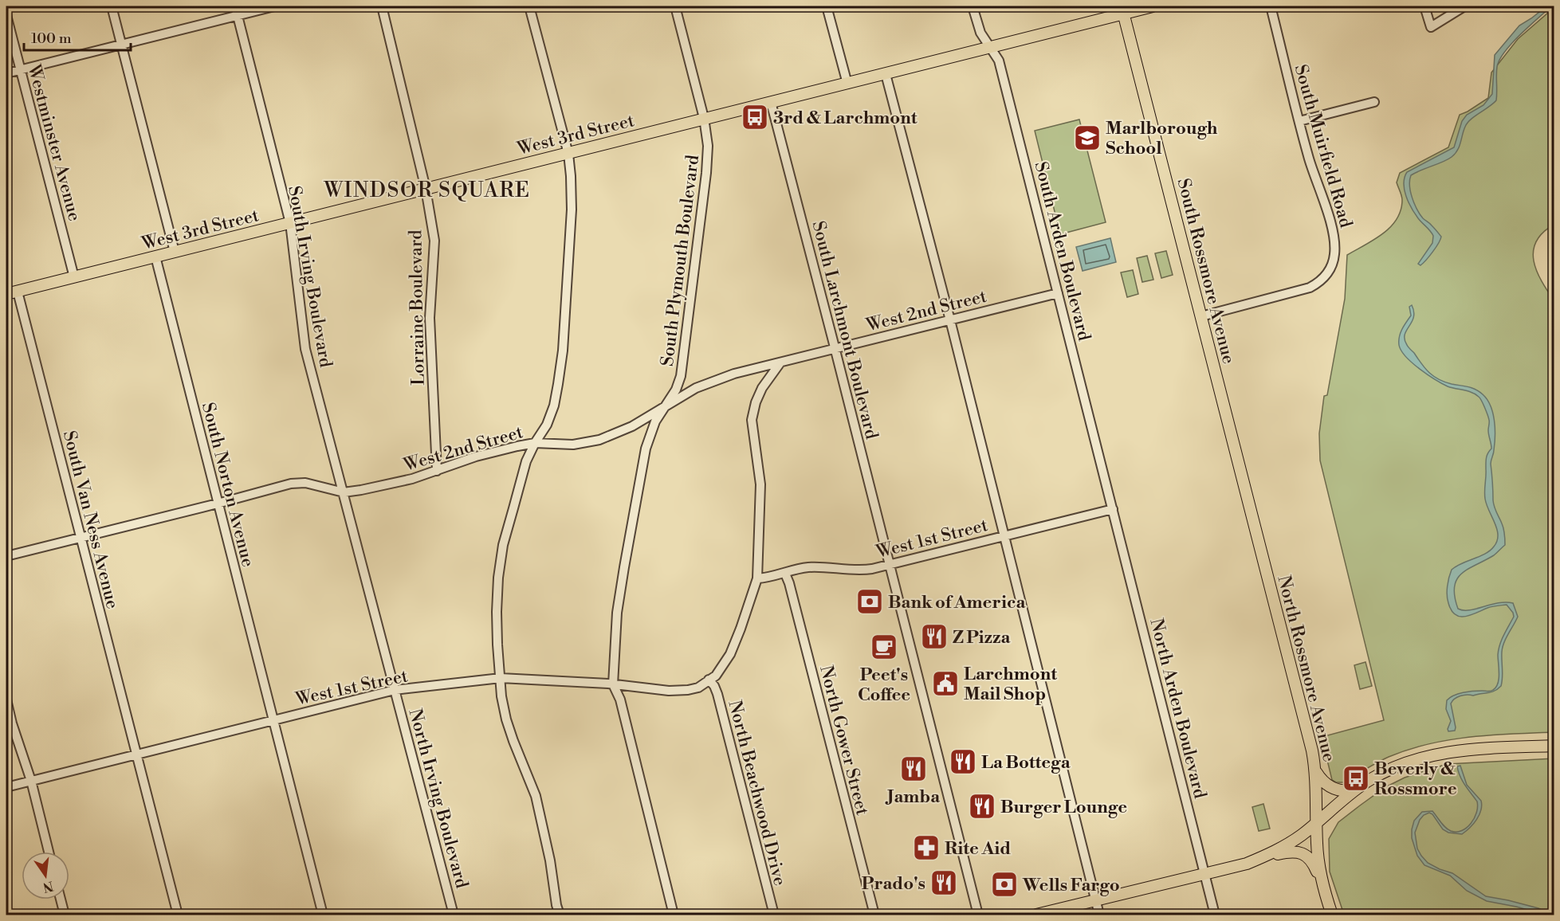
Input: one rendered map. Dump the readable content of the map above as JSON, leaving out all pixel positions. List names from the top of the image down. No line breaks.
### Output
{"streets":{"main road":["West 3rd Street","South Rossmore Avenue","North Rossmore Avenue"],"street":["Westminster Avenue","South Muirfield Road","South Arden Boulevard","South Plymouth Boulevard","South Irving Boulevard","Lorraine Boulevard","West 2nd Street","South Larchmont Boulevard","South Norton Avenue","South Van Ness Avenue","West 1st Street","North Arden Boulevard","North Gower Street","North Beachwood Drive","North Irving Boulevard"]},"crossings":[["West 3rd Street","Westminster Avenue"],["West 3rd Street","South Arden Boulevard"],["West 3rd Street","South Plymouth Boulevard"],["West 3rd Street","South Rossmore Avenue"],["West 3rd Street","South Irving Boulevard"],["West 3rd Street","Lorraine Boulevard"],["West 3rd Street","South Larchmont Boulevard"],["West 3rd Street","South Norton Avenue"],["West 3rd Street","South Van Ness Avenue"],["South Muirfield Road","South Rossmore Avenue"],["South Arden Boulevard","West 2nd Street"],["South Arden Boulevard","West 1st Street"],["South Arden Boulevard","North Arden Boulevard"],["South Plymouth Boulevard","West 2nd Street"],["South Plymouth Boulevard","West 1st Street"],["South Rossmore Avenue","North Rossmore Avenue"],["South Irving Boulevard","West 2nd Street"],["South Irving Boulevard","West 1st Street"],["South Irving Boulevard","North Irving Boulevard"],["Lorraine Boulevard","West 2nd Street"],["West 2nd Street","South Larchmont Boulevard"],["West 2nd Street","South Norton Avenue"],["West 2nd Street","South Van Ness Avenue"],["South Larchmont Boulevard","West 1st Street"],["South Norton Avenue","West 1st Street"],["South Van Ness Avenue","West 1st Street"],["West 1st Street","North Arden Boulevard"],["West 1st Street","North Gower Street"],["West 1st Street","North Beachwood Drive"],["West 1st Street","North Irving Boulevard"]],"districts":["WINDSOR SQUARE"],"places":{"bus stop":["3rd & Larchmont","Beverly & Rossmore"],"school or university":["Marlborough School"],"bank":["Bank of America","Wells Fargo"],"restaurant":["Z Pizza","La Bottega","Jamba","Burger Lounge","Prado's"],"cafe":["Peet's Coffee"],"public building":["Larchmont Mail Shop"],"pharmacy":["Rite Aid"]},"scale_bar":"100 m","north":"bottom"}
